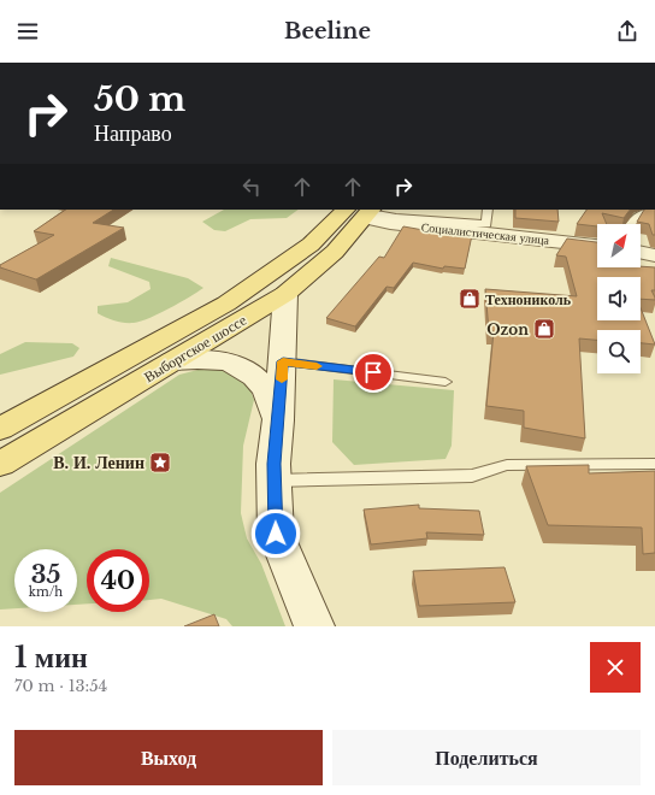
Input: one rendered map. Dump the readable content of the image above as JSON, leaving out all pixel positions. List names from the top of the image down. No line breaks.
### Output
{"streets":{"main road":["Выборгское шоссе"],"street":["Социалистическая улица"]},"crossings":[["Социалистическая улица","Выборгское шоссе"]],"places":{"shop":["Технониколь","Ozon"],"place":["В. И. Ленин"]},"north":"top right","page":{"header":"Beeline","turn":["50 m","Направо"],"speed":"35 km/h","limit":"40","heading":["1 мин","70 m · 13:54"],"buttons":["Выход","Поделиться"]}}
